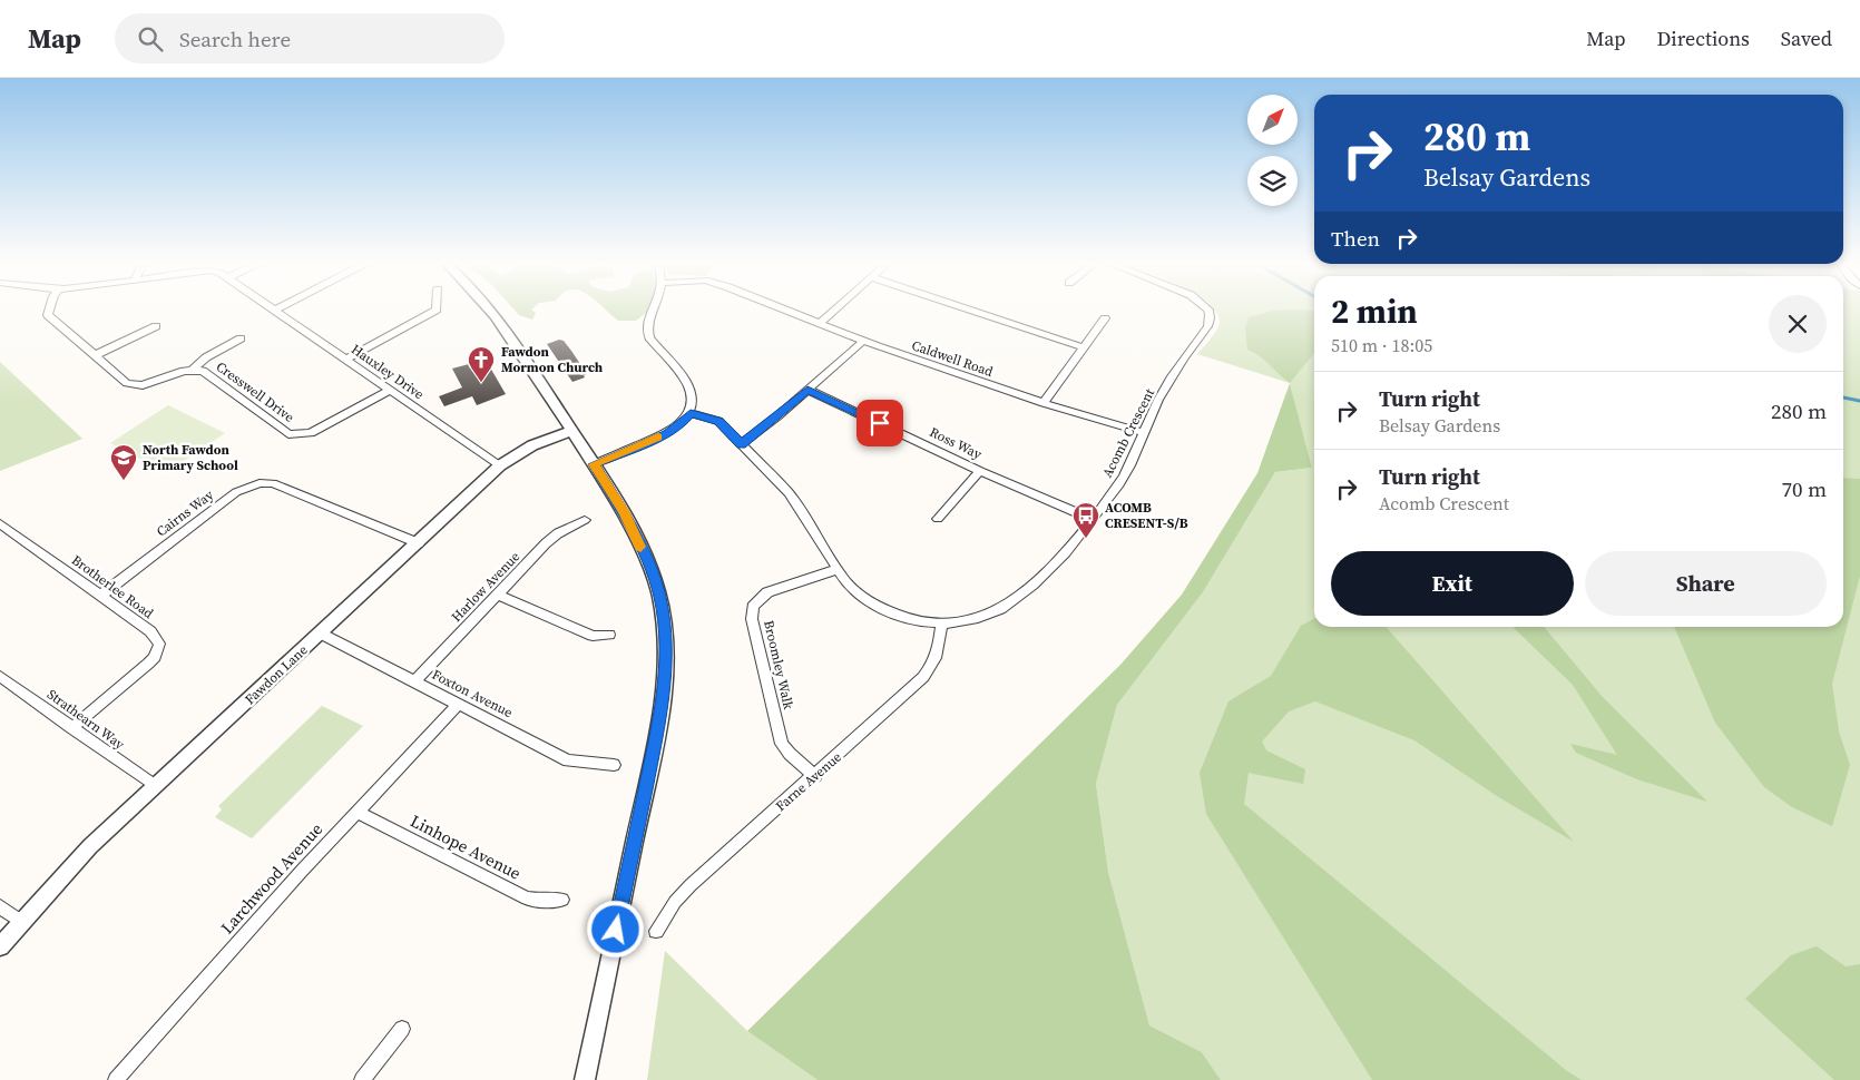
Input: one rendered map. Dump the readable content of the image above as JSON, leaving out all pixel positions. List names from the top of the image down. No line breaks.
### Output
{"streets":{"street":["Caldwell Road","Hauxley Drive","Cresswell Drive","Acomb Crescent","Ross Way","Cairns Way","Brotherlee Road","Harlow Avenue","Broomley Walk","Fawdon Lane","Foxton Avenue","Strathearn Way","Farne Avenue","Linhope Avenue","Larchwood Avenue"]},"crossings":[["Caldwell Road","Acomb Crescent"],["Hauxley Drive","Cresswell Drive"],["Hauxley Drive","Fawdon Lane"],["Acomb Crescent","Ross Way"],["Acomb Crescent","Broomley Walk"],["Acomb Crescent","Farne Avenue"],["Cairns Way","Brotherlee Road"],["Cairns Way","Fawdon Lane"],["Brotherlee Road","Strathearn Way"],["Harlow Avenue","Foxton Avenue"],["Broomley Walk","Farne Avenue"],["Fawdon Lane","Foxton Avenue"],["Fawdon Lane","Strathearn Way"],["Foxton Avenue","Larchwood Avenue"],["Linhope Avenue","Larchwood Avenue"]],"places":{"church":["Fawdon Mormon Church"],"school or university":["North Fawdon Primary School"],"bus stop":["ACOMB CRESENT-S/B"]},"north":"top right","page":{"header":"Map","search":"Search here","nav":["Map","Directions","Saved"],"turn":["280 m","Belsay Gardens"],"then":"Then","heading":["2 min","510 m · 18:05"],"list":[{"name":"Turn right","note":"Belsay Gardens","value":"280 m"},{"name":"Turn right","note":"Acomb Crescent","value":"70 m"}],"buttons":["Exit","Share"]}}
